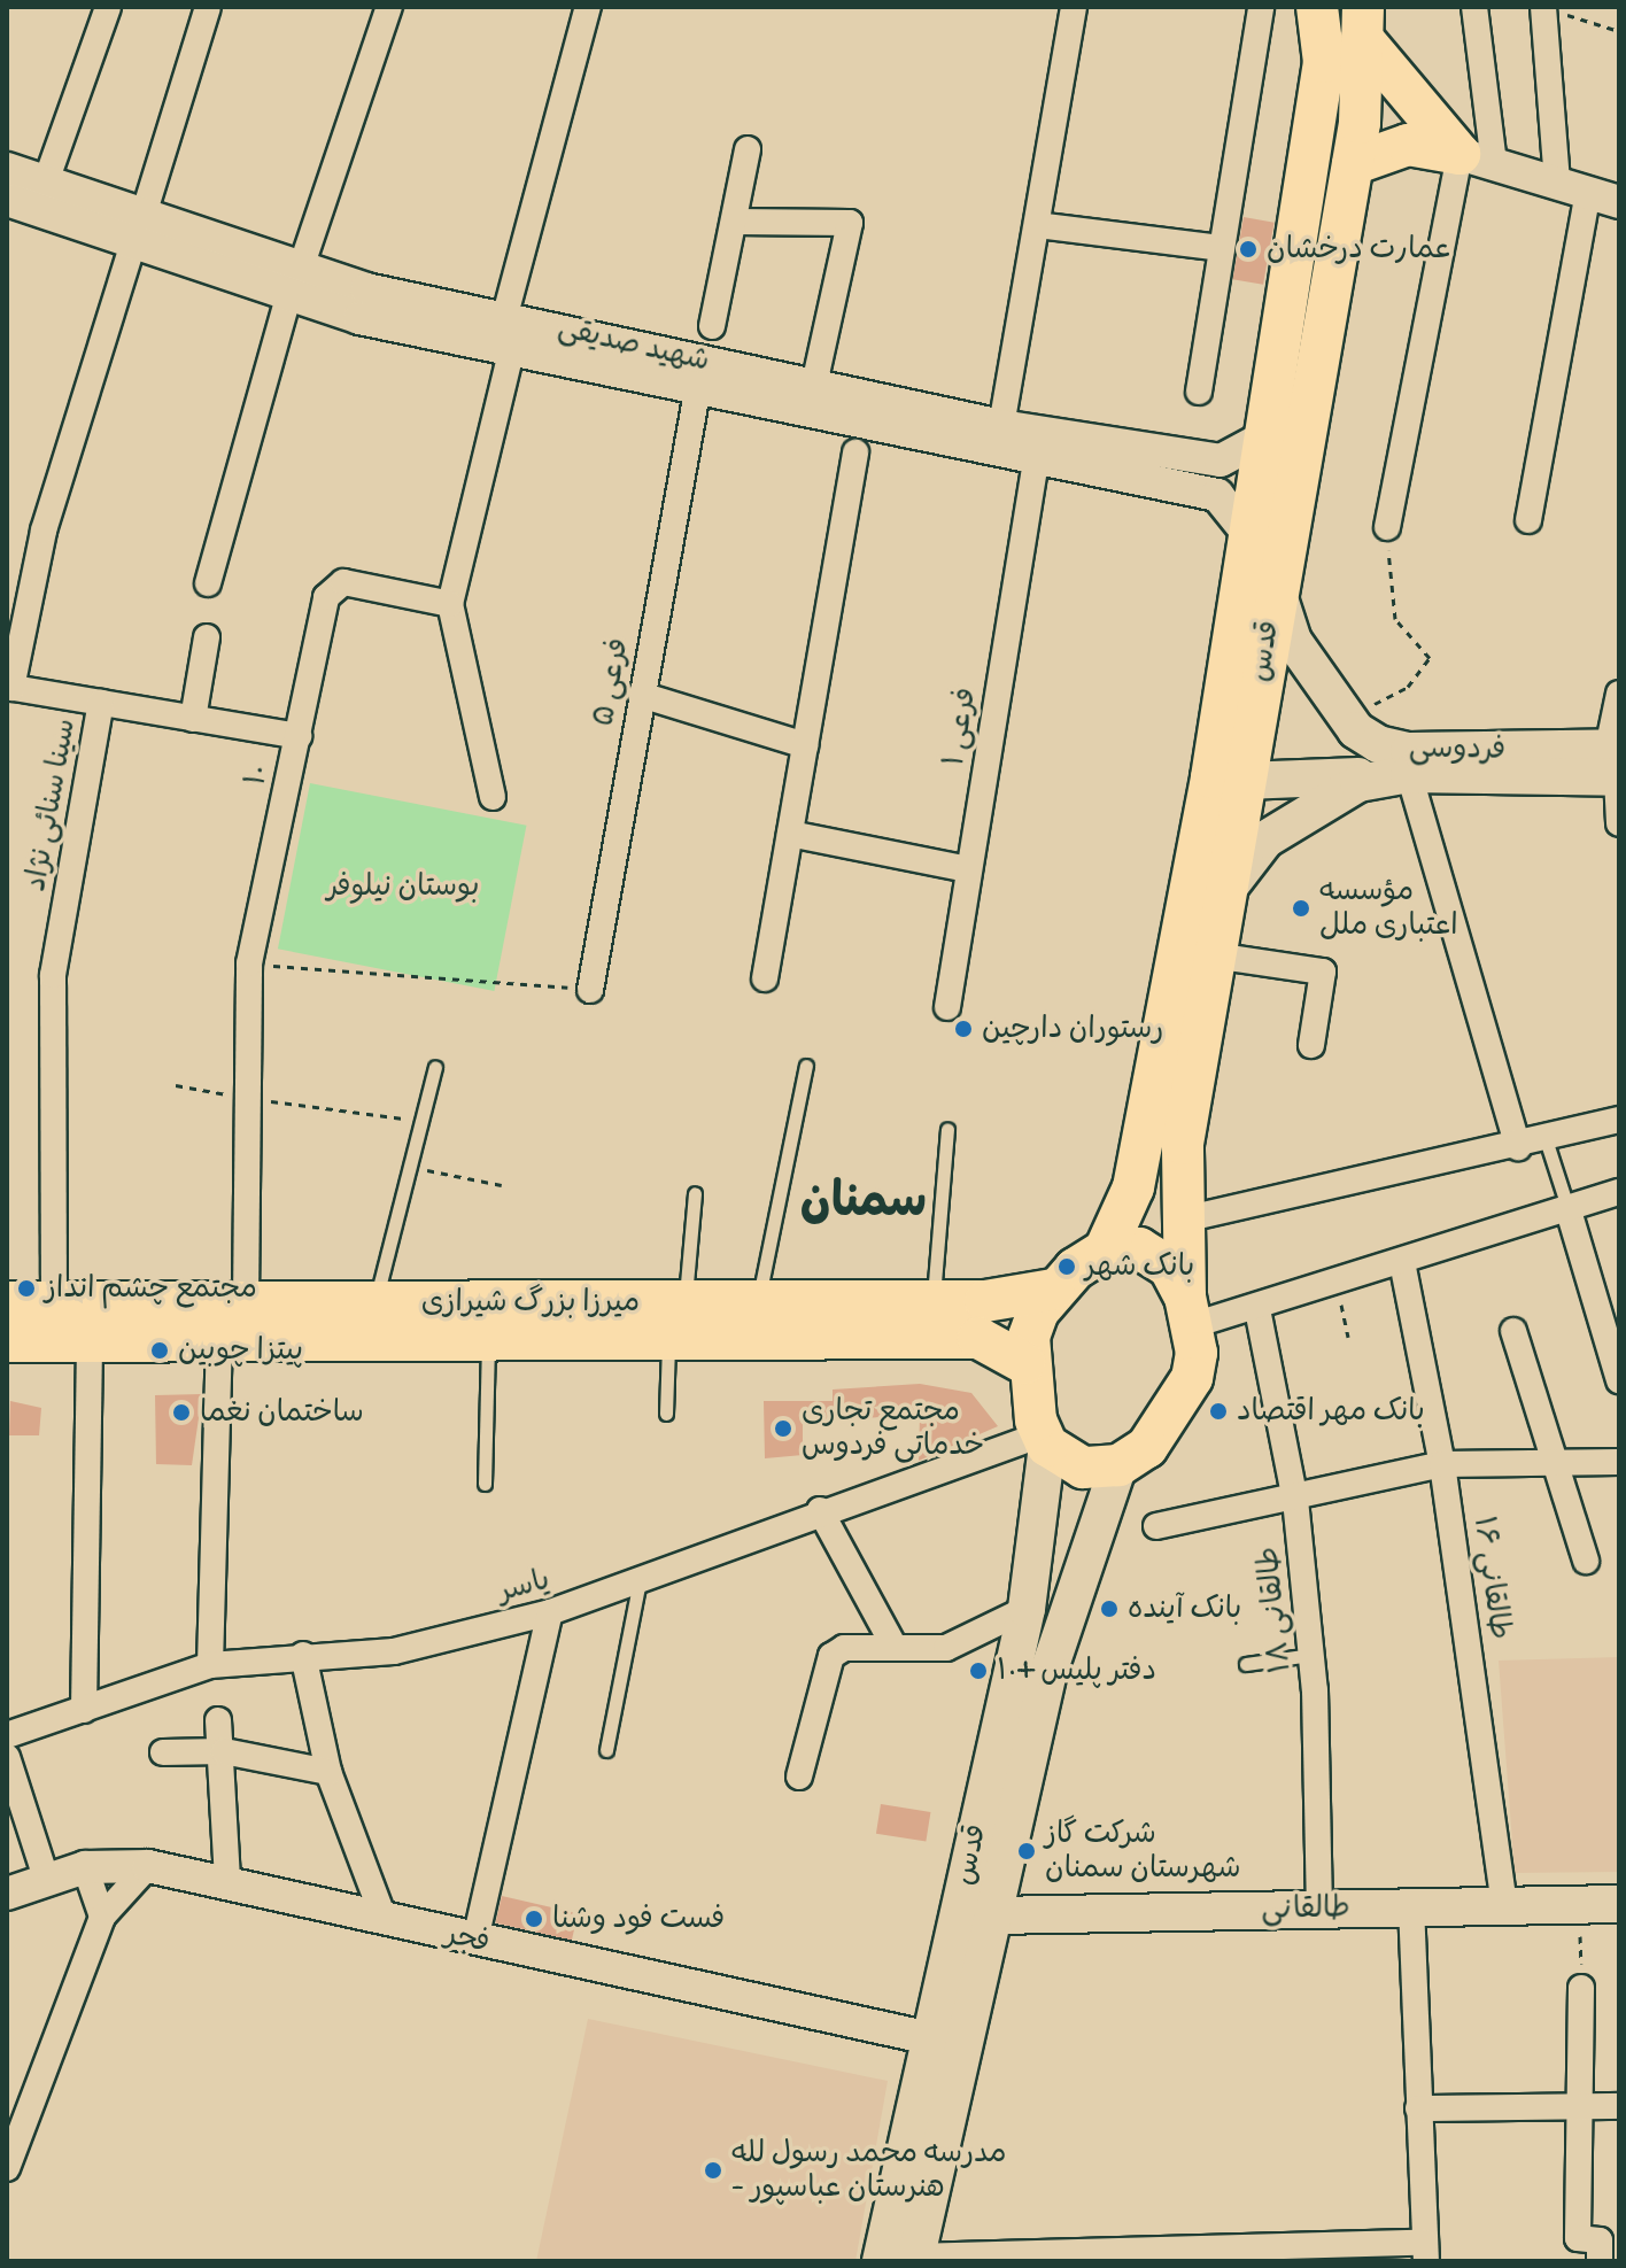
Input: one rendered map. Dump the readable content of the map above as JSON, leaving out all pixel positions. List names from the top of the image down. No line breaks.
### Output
{"streets":{"main road":["قدس","فردوسی","میرزا بزرگ شیرازی","طالقانی"],"street":["شهید صدیقی","فرعی ۵","فرعی ۱","۱۰","سینا سنائی نژاد","طالقانی ۱۶","یاسر","طالقانی ۱۸","فجر"]},"crossings":[["شهید صدیقی","قدس"],["شهید صدیقی","فرعی ۵"],["شهید صدیقی","فرعی ۱"],["قدس","فردوسی"],["قدس","میرزا بزرگ شیرازی"],["قدس","یاسر"],["قدس","طالقانی"],["قدس","فجر"],["۱۰","میرزا بزرگ شیرازی"],["سینا سنائی نژاد","میرزا بزرگ شیرازی"],["میرزا بزرگ شیرازی","یاسر"],["طالقانی ۱۶","طالقانی"],["طالقانی ۱۸","طالقانی"]],"districts":["سمنان"],"parks":["بوستان نیلوفر"],"places":["عمارت درخشان","مؤسسه اعتباری ملل","رستوران دارچین","بانک شهر","مجتمع چشم انداز","پیتزا چوبین","بانک مهر اقتصاد","ساختمان نغما","مجتمع تجاری خدماتی فردوس","بانک آینده","دفتر پلیس +۱۰","شرکت گاز شهرستان سمنان","فست فود وشنا","مدرسه محمد رسول لله - هنرستان عباسپور"]}
